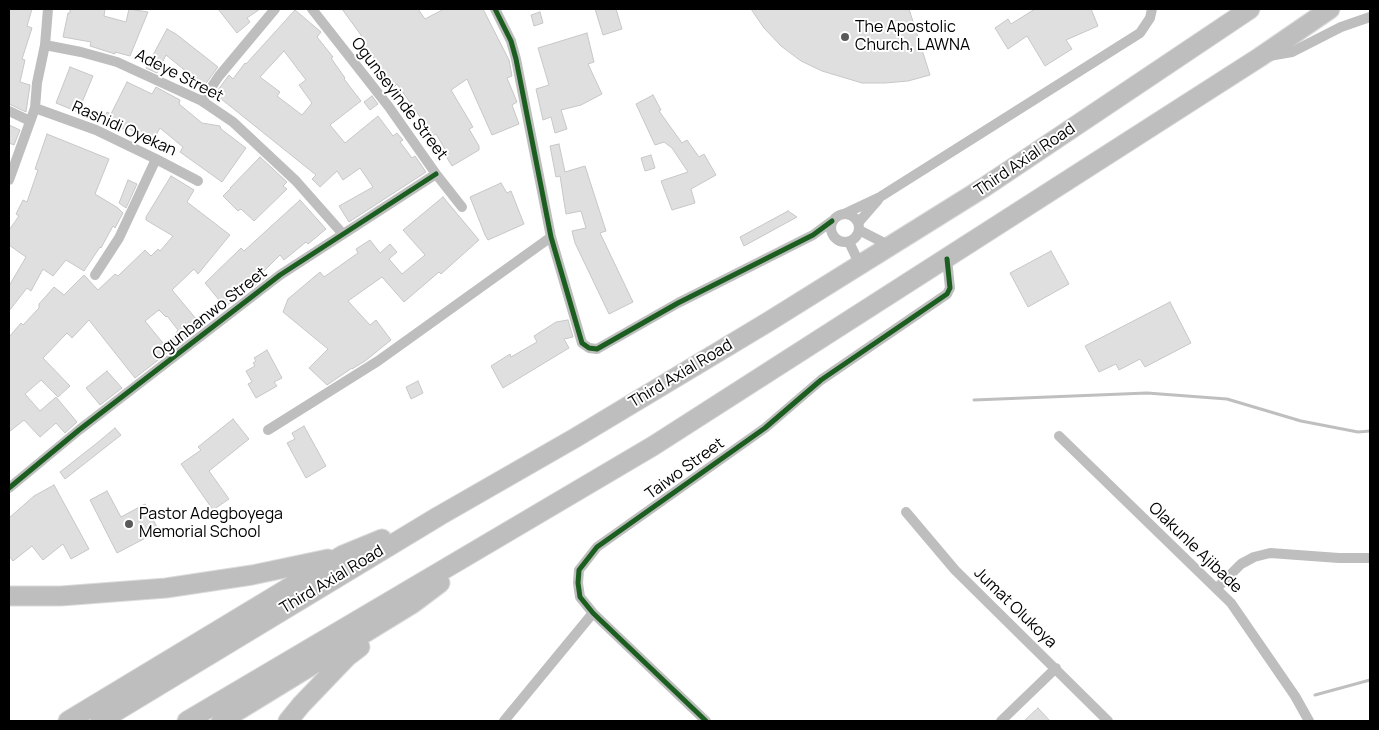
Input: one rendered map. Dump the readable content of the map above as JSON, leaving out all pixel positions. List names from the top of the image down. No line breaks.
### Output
{"streets":{"highway":["Third Axial Road"],"street":["Adeye Street","Ogunseyinde Street","Rashidi Oyekan","Ogunbanwo Street","Taiwo Street","Olakunle Ajibade","Jumat Olukoya"]},"crossings":[["Adeye Street","Ogunbanwo Street"],["Ogunseyinde Street","Ogunbanwo Street"]],"places":["The Apostolic Church, LAWNA","Pastor Adegboyega Memorial School"]}
